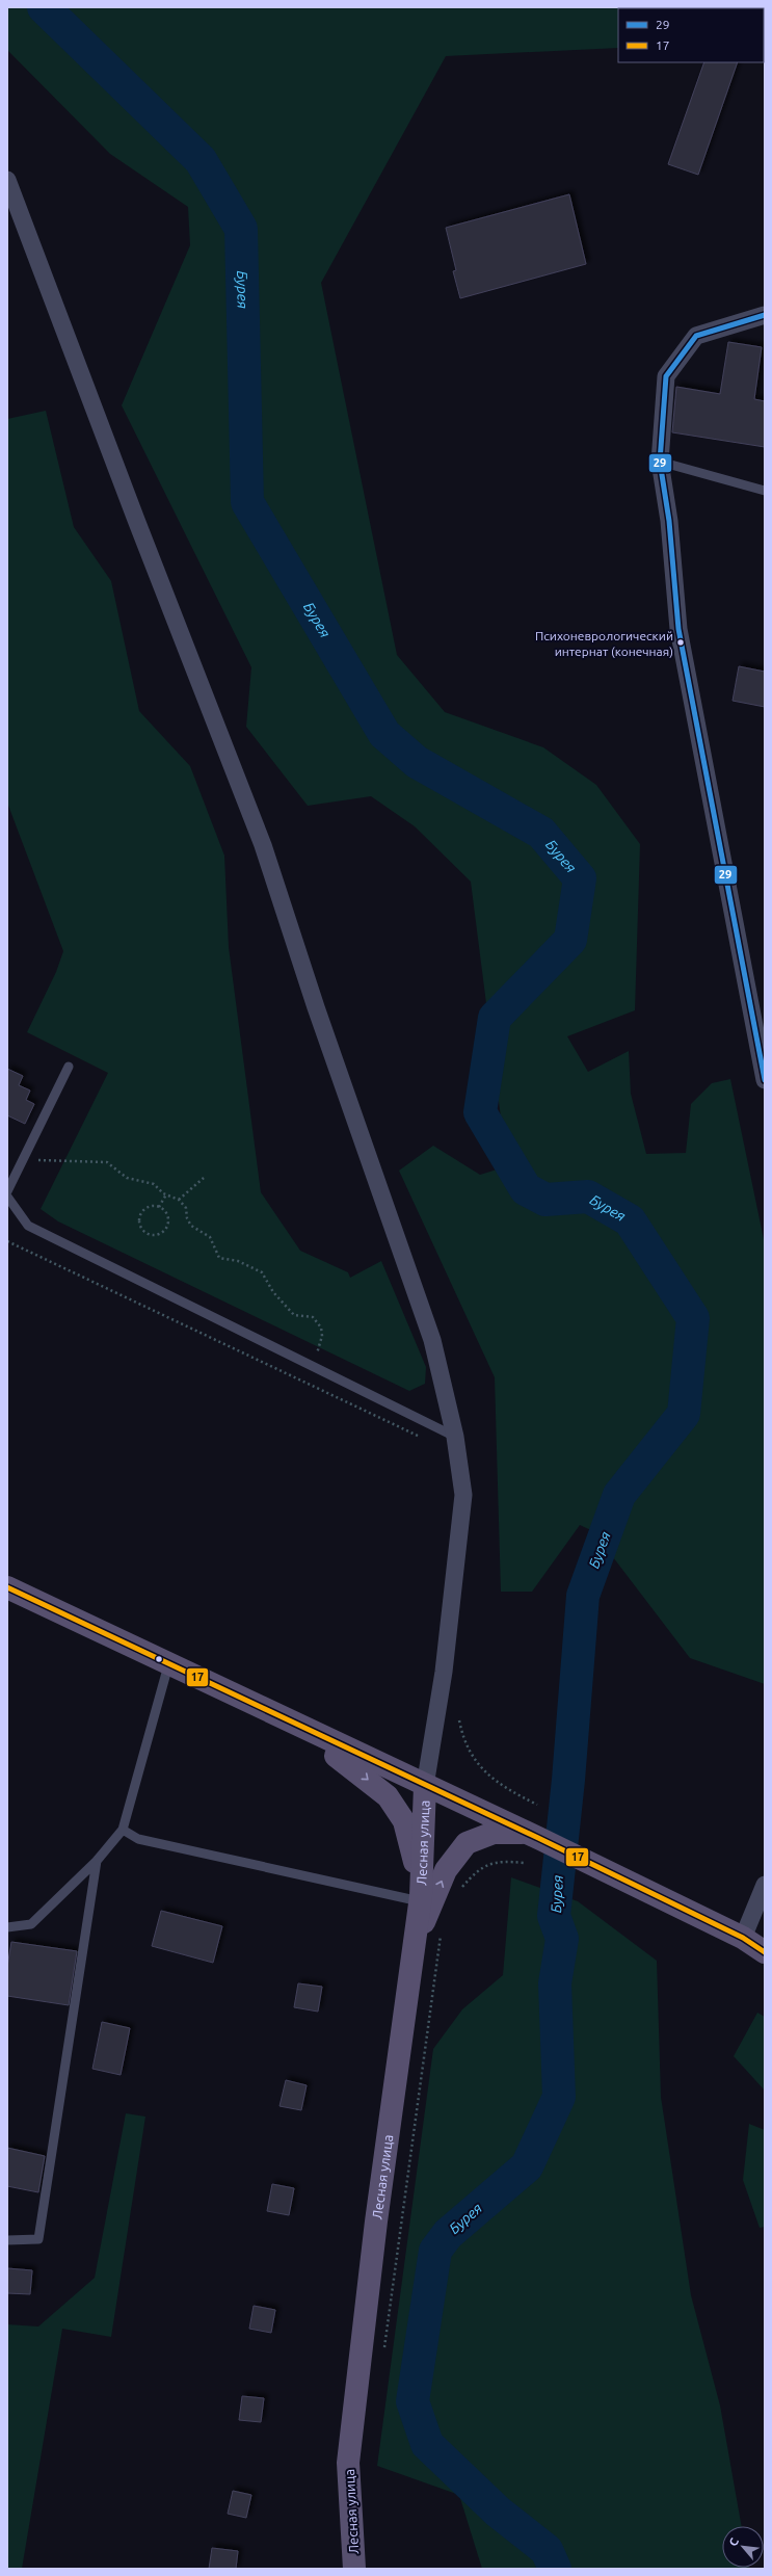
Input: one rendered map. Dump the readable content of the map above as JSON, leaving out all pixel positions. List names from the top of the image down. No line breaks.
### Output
{"streets":{"main road":["Лесная улица"]},"water":["Бурея"],"places":["Психоневрологический интернат (конечная)"],"lines":["transit line 29","transit line 17"],"legend":["29","17"],"north":"top left"}
